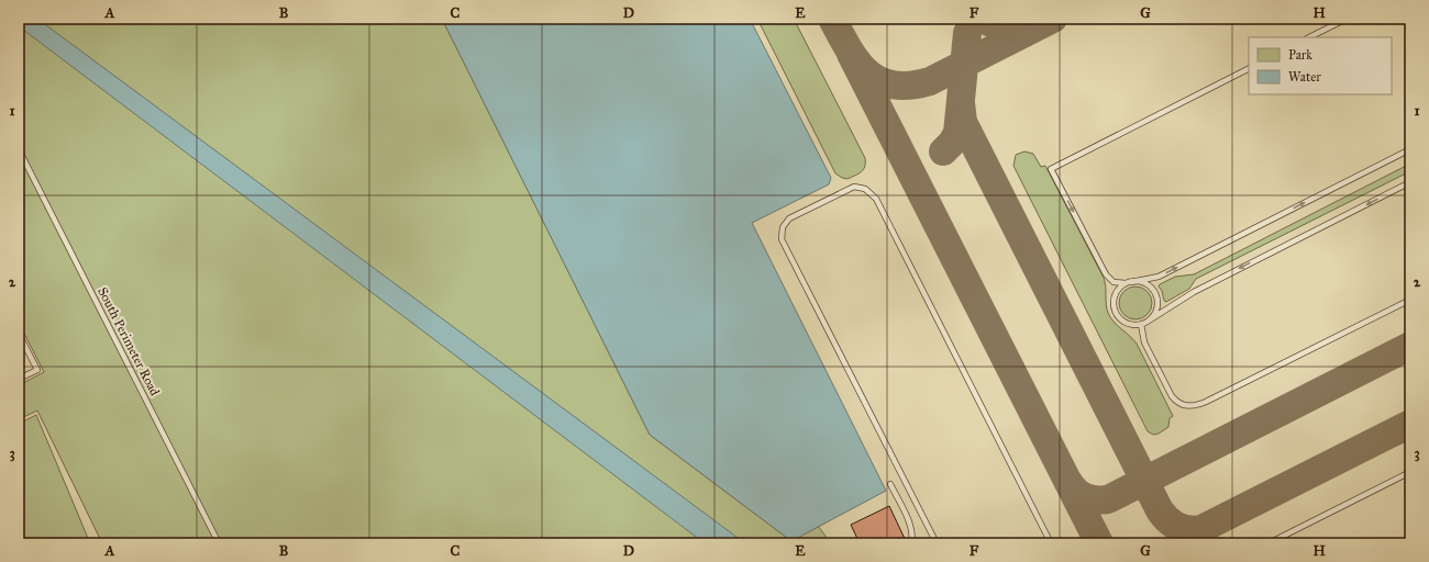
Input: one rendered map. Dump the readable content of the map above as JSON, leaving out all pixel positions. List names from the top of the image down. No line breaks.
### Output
{"streets":{"lane":["South Perimeter Road"]},"legend":["Park","Water"],"grid":{"columns":["A","B","C","D","E","F","G","H"],"rows":["1","2","3"]}}
